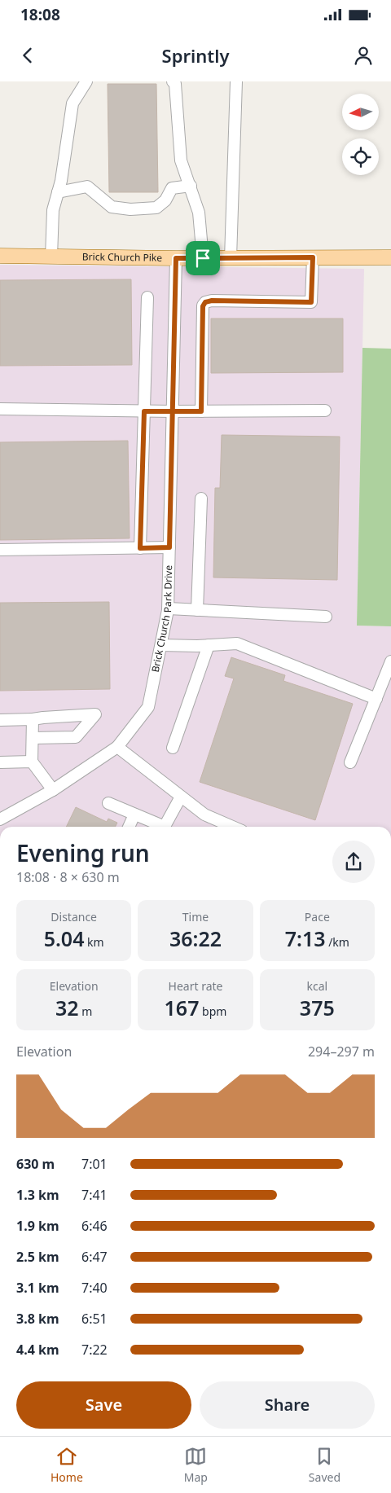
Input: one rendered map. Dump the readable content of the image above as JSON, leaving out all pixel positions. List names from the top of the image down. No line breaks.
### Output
{"streets":{"main road":["Brick Church Pike"],"street":["Brick Church Park Drive"]},"crossings":[["Brick Church Pike","Brick Church Park Drive"]],"north":"left","page":{"status":"18:08","header":"Sprintly","heading":["Evening run","18:08 · 8 × 630 m"],"stats":[["Distance","5.04 km"],["Time","36:22"],["Pace","7:13 /km"],["Elevation","32 m"],["Heart rate","167 bpm"],["kcal","375"]],"chart":["Elevation","294–297 m"],"list":[{"name":"630 m","note":"7:01"},{"name":"1.3 km","note":"7:41"},{"name":"1.9 km","note":"6:46"},{"name":"2.5 km","note":"6:47"},{"name":"3.1 km","note":"7:40"},{"name":"3.8 km","note":"6:51"},{"name":"4.4 km","note":"7:22"}],"buttons":["Save","Share"],"tabs":["Home","Map","Saved"]}}
